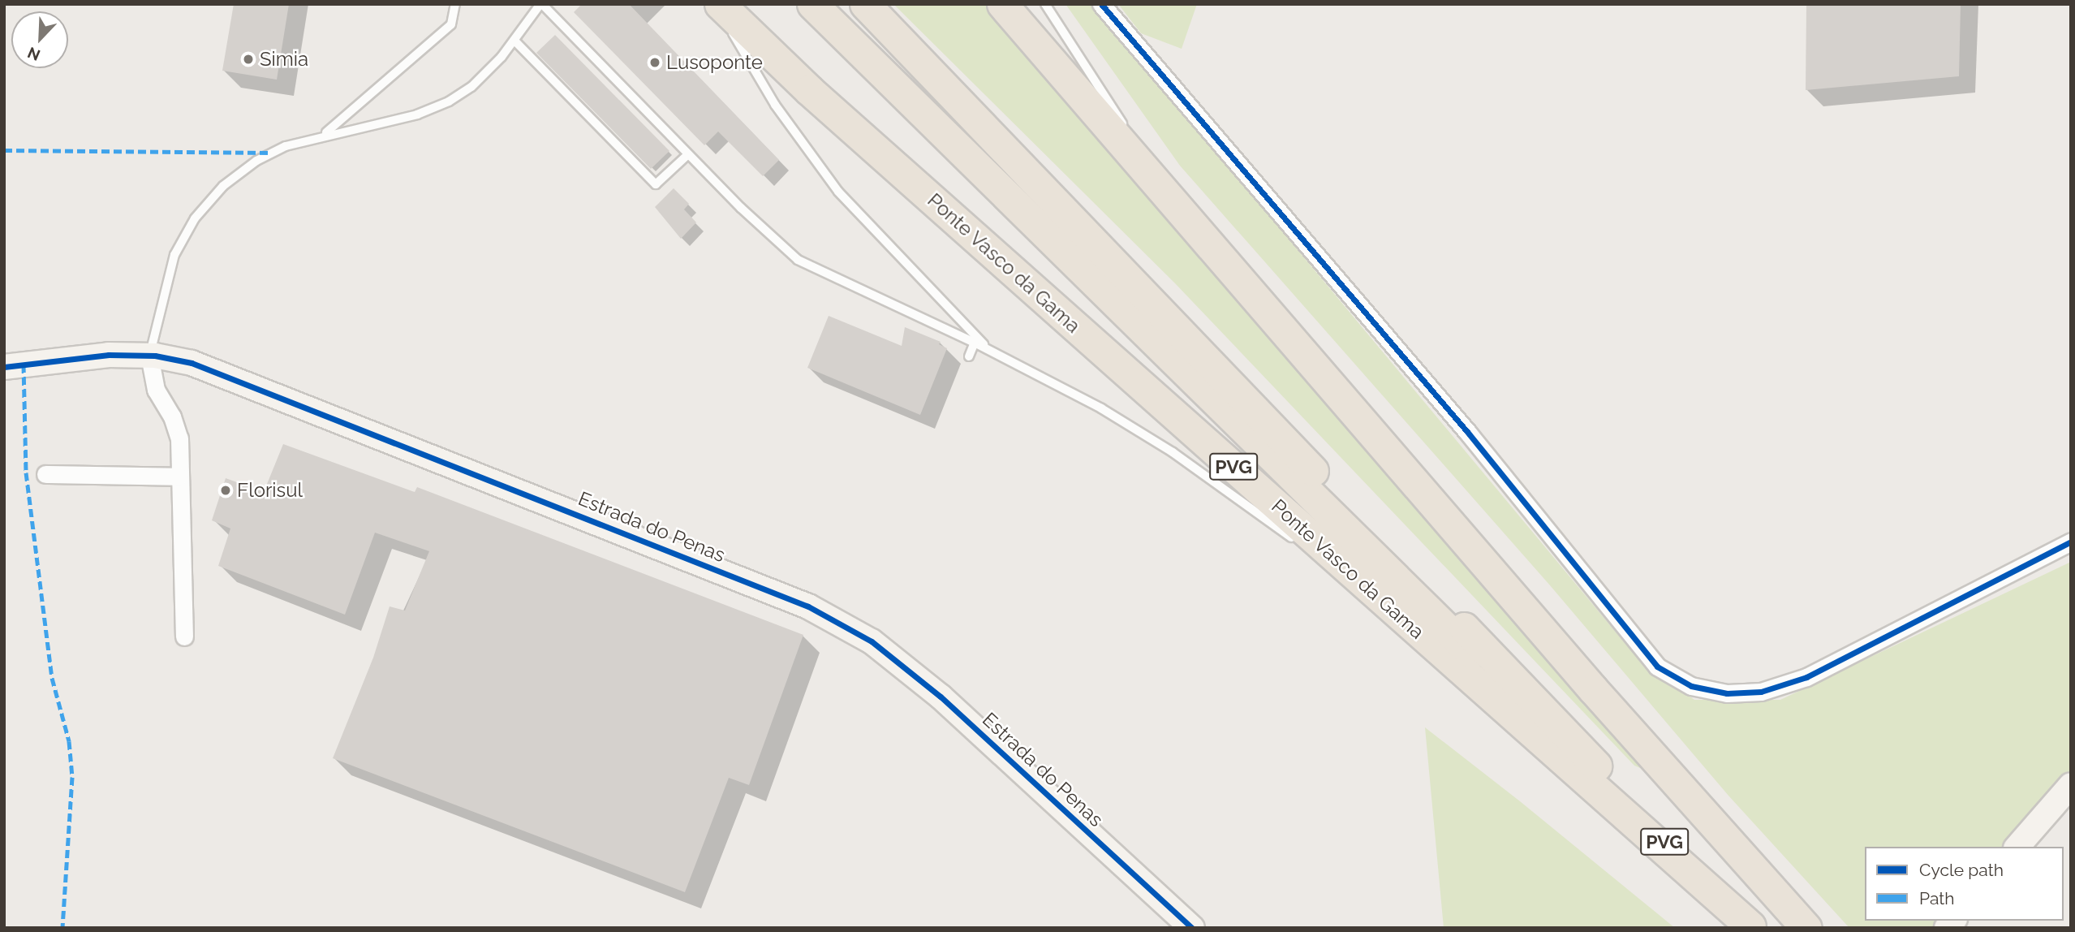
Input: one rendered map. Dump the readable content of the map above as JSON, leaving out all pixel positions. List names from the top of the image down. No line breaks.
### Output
{"streets":{"highway":["Ponte Vasco da Gama","PVG"],"street":["Estrada do Penas"]},"places":["Simia","Lusoponte","Florisul"],"legend":["Cycle path","Path"],"north":"bottom left"}
